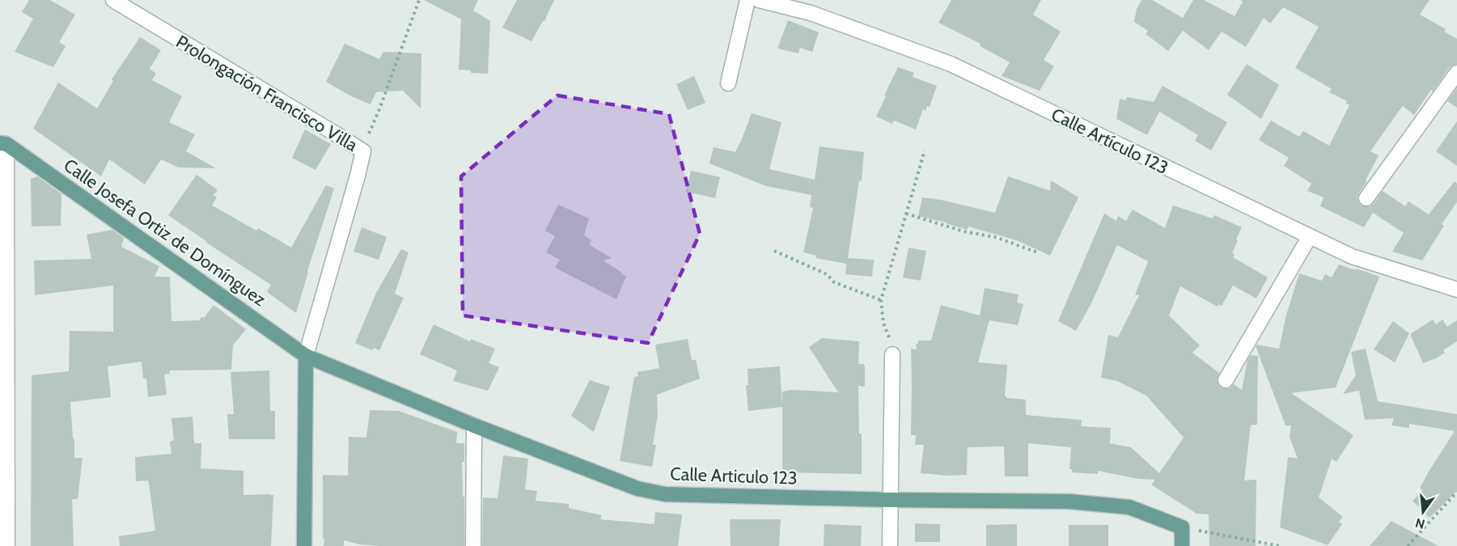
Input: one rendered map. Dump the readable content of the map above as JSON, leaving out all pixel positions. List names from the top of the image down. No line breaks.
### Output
{"streets":{"main road":["Calle Josefa Ortiz de Domínguez","Calle Articulo 123"],"street":["Prolongación Francisco Villa","Calle Artículo 123"]},"crossings":[["Prolongación Francisco Villa","Calle Josefa Ortiz de Domínguez"],["Prolongación Francisco Villa","Calle Articulo 123"],["Calle Josefa Ortiz de Domínguez","Calle Articulo 123"]],"north":"bottom"}
